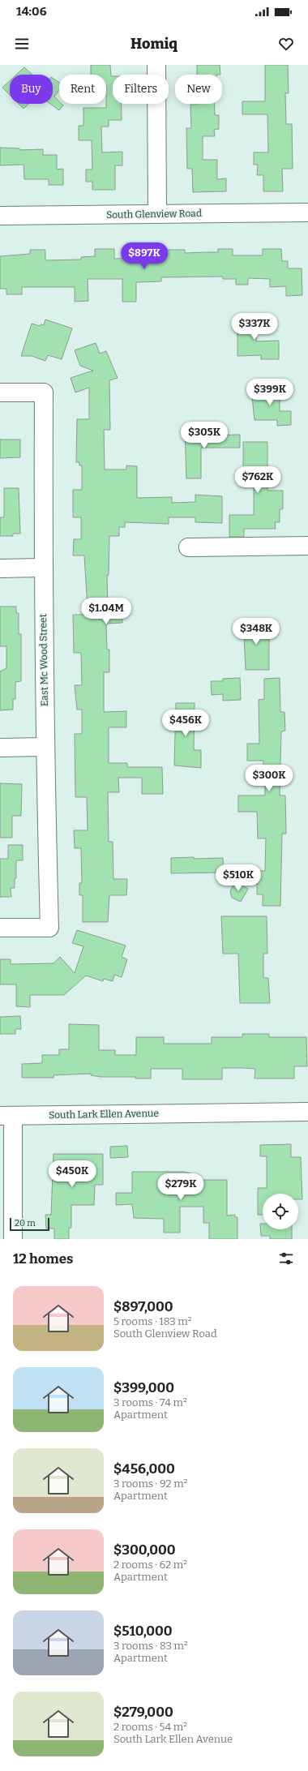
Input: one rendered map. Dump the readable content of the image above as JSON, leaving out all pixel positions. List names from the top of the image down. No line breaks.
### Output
{"streets":{"street":["South Glenview Road","East Mc Wood Street","South Lark Ellen Avenue"]},"scale_bar":"20 m","page":{"status":"14:06","header":"Homiq","chip":["Buy","Rent","Filters","New"],"price":["$897K","$337K","$399K","$305K","$762K","$1.04M","$348K","$456K","$300K","$510K","$450K","$279K"],"scale":"20 m","heading":"12 homes","list":[{"name":"$897,000","note":"5 rooms · 183 m² · South Glenview Road"},{"name":"$399,000","note":"3 rooms · 74 m² · Apartment"},{"name":"$456,000","note":"3 rooms · 92 m² · Apartment"},{"name":"$300,000","note":"2 rooms · 62 m² · Apartment"},{"name":"$510,000","note":"3 rooms · 83 m² · Apartment"},{"name":"$279,000","note":"2 rooms · 54 m² · South Lark Ellen Avenue"}]}}
